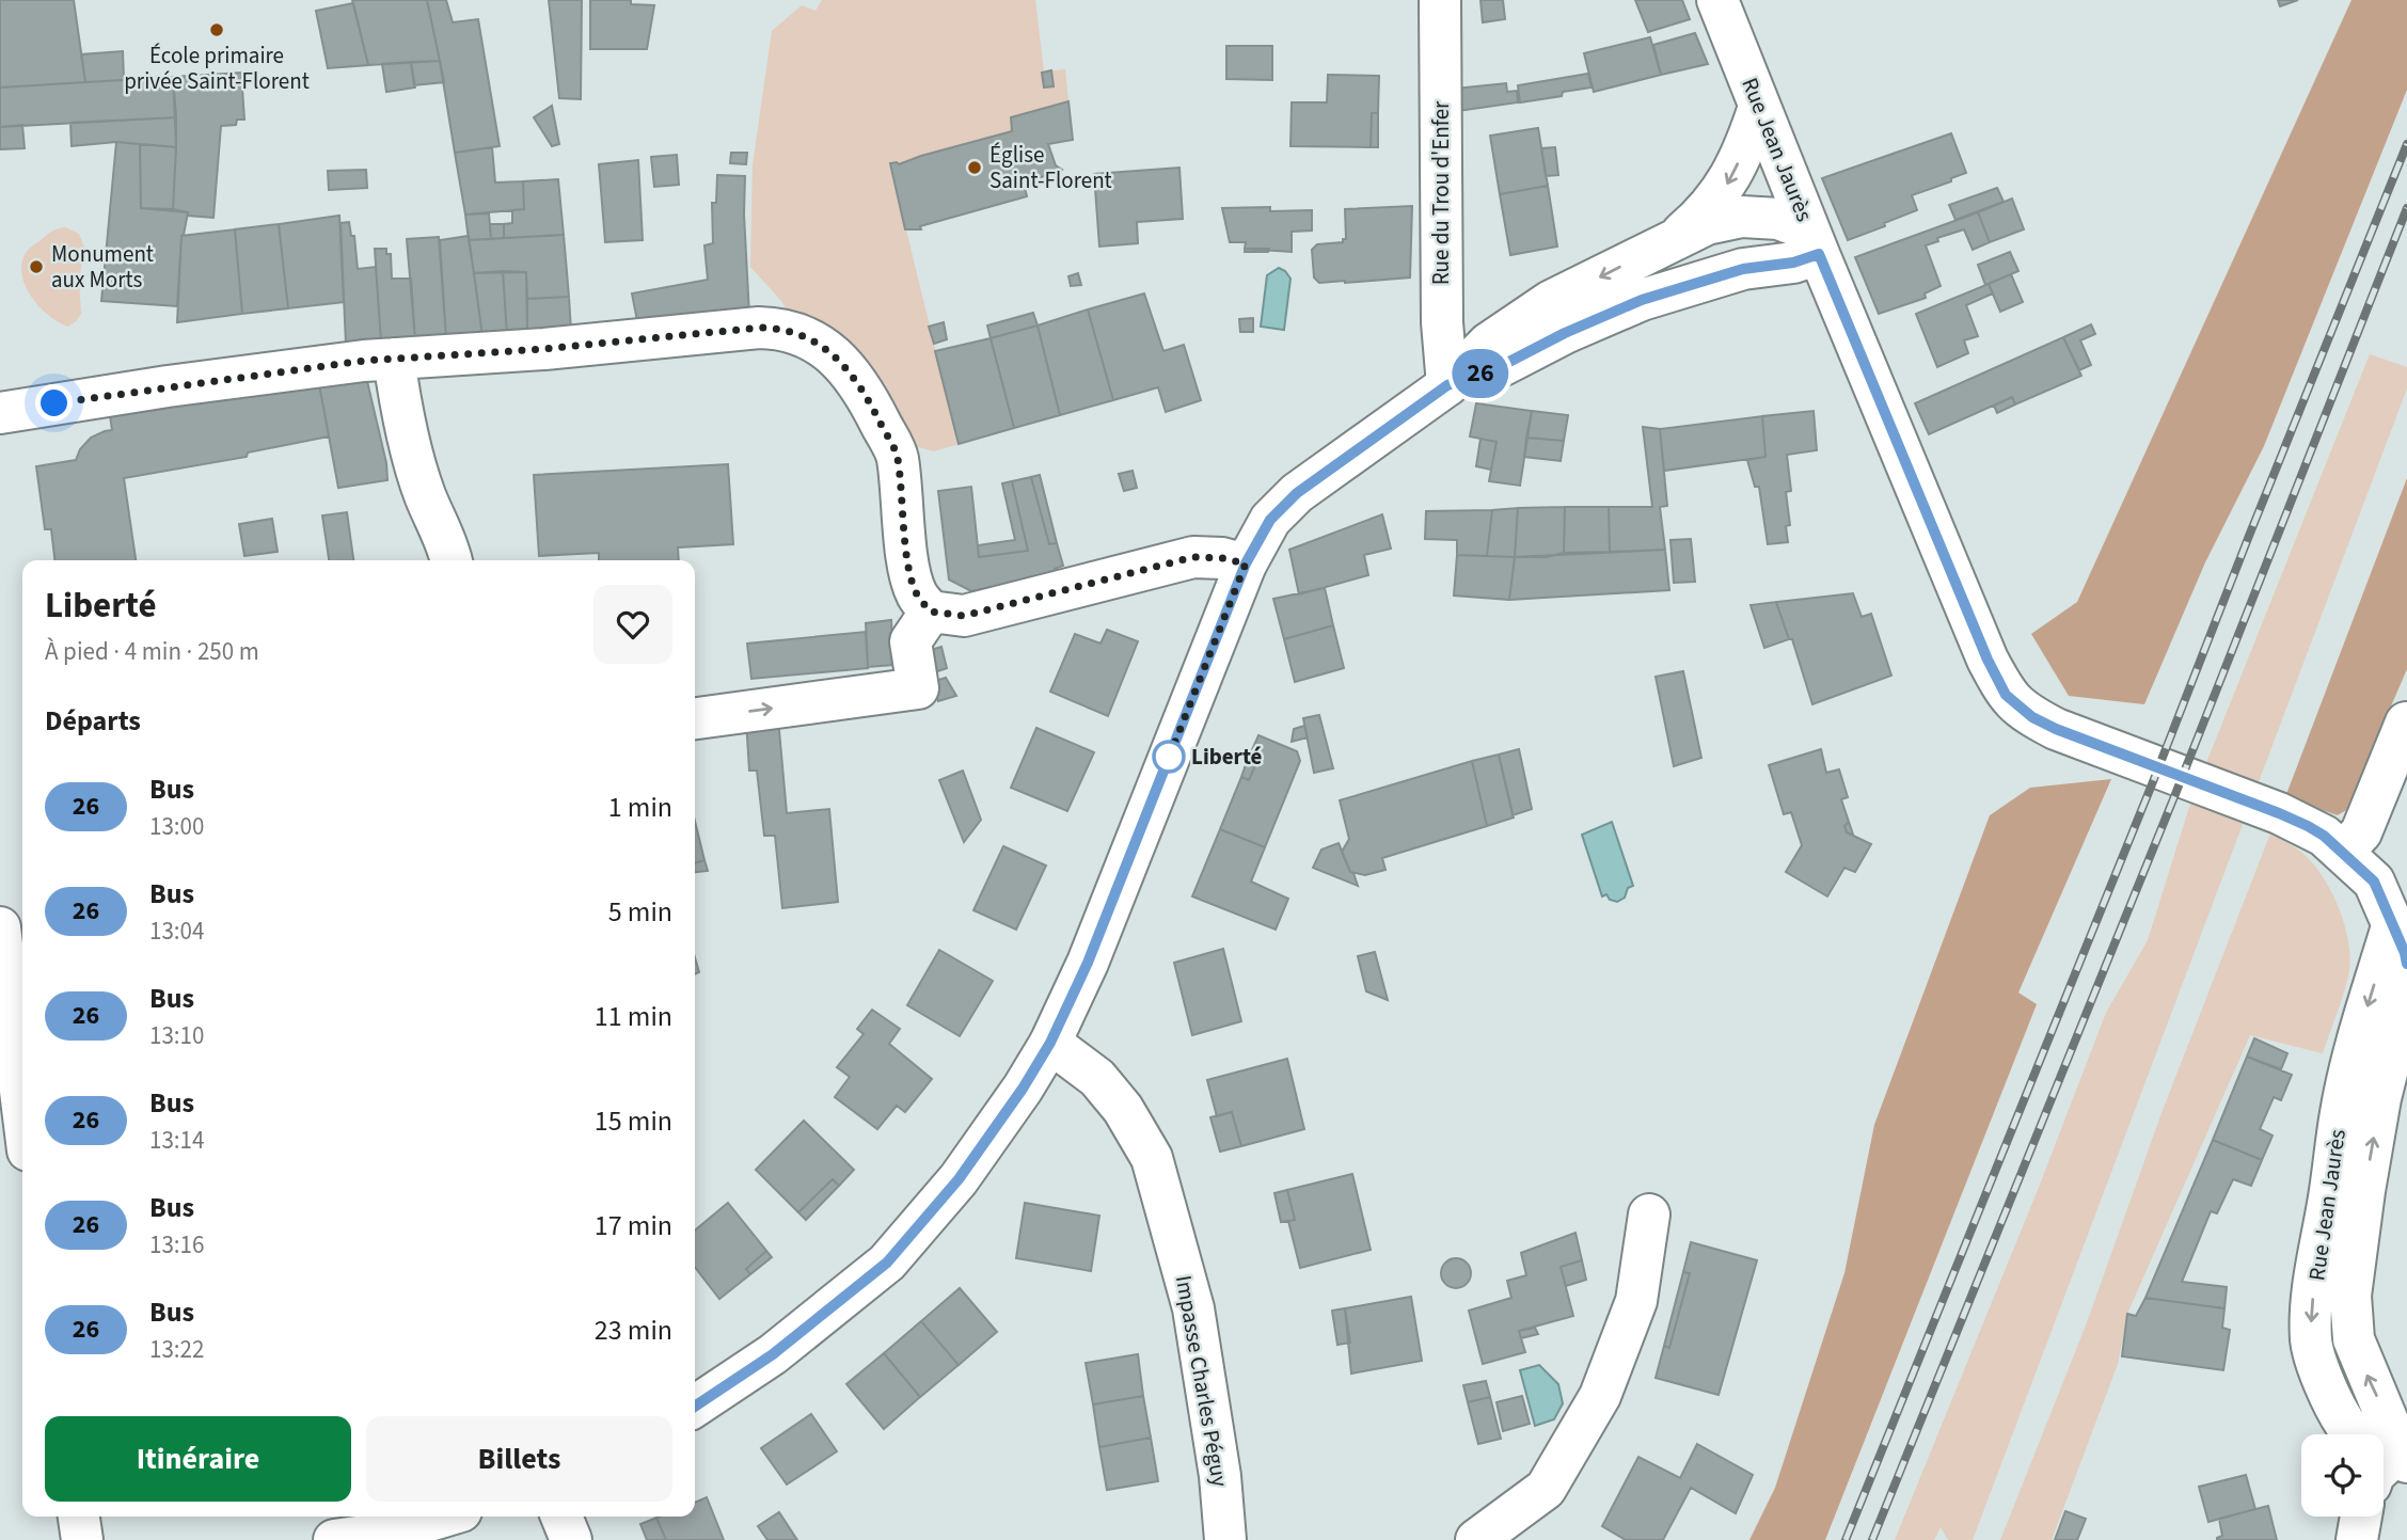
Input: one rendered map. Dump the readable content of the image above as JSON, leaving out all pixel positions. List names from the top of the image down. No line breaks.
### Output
{"streets":{"street":["Rue Jean Jaurès","Rue du Trou d'Enfer","Impasse Charles Péguy"]},"places":["École primaire privée Saint-Florent","Église Saint-Florent","Monument aux Morts","Liberté"],"lines":["bus line 26"],"page":{"on_map":"26","heading":[["Liberté","À pied · 4 min · 250 m"],"Départs"],"list":[{"mark":"26","name":"Bus","note":"13:00","value":"1 min"},{"mark":"26","name":"Bus","note":"13:04","value":"5 min"},{"mark":"26","name":"Bus","note":"13:10","value":"11 min"},{"mark":"26","name":"Bus","note":"13:14","value":"15 min"},{"mark":"26","name":"Bus","note":"13:16","value":"17 min"},{"mark":"26","name":"Bus","note":"13:22","value":"23 min"}],"buttons":["Itinéraire","Billets"]}}
